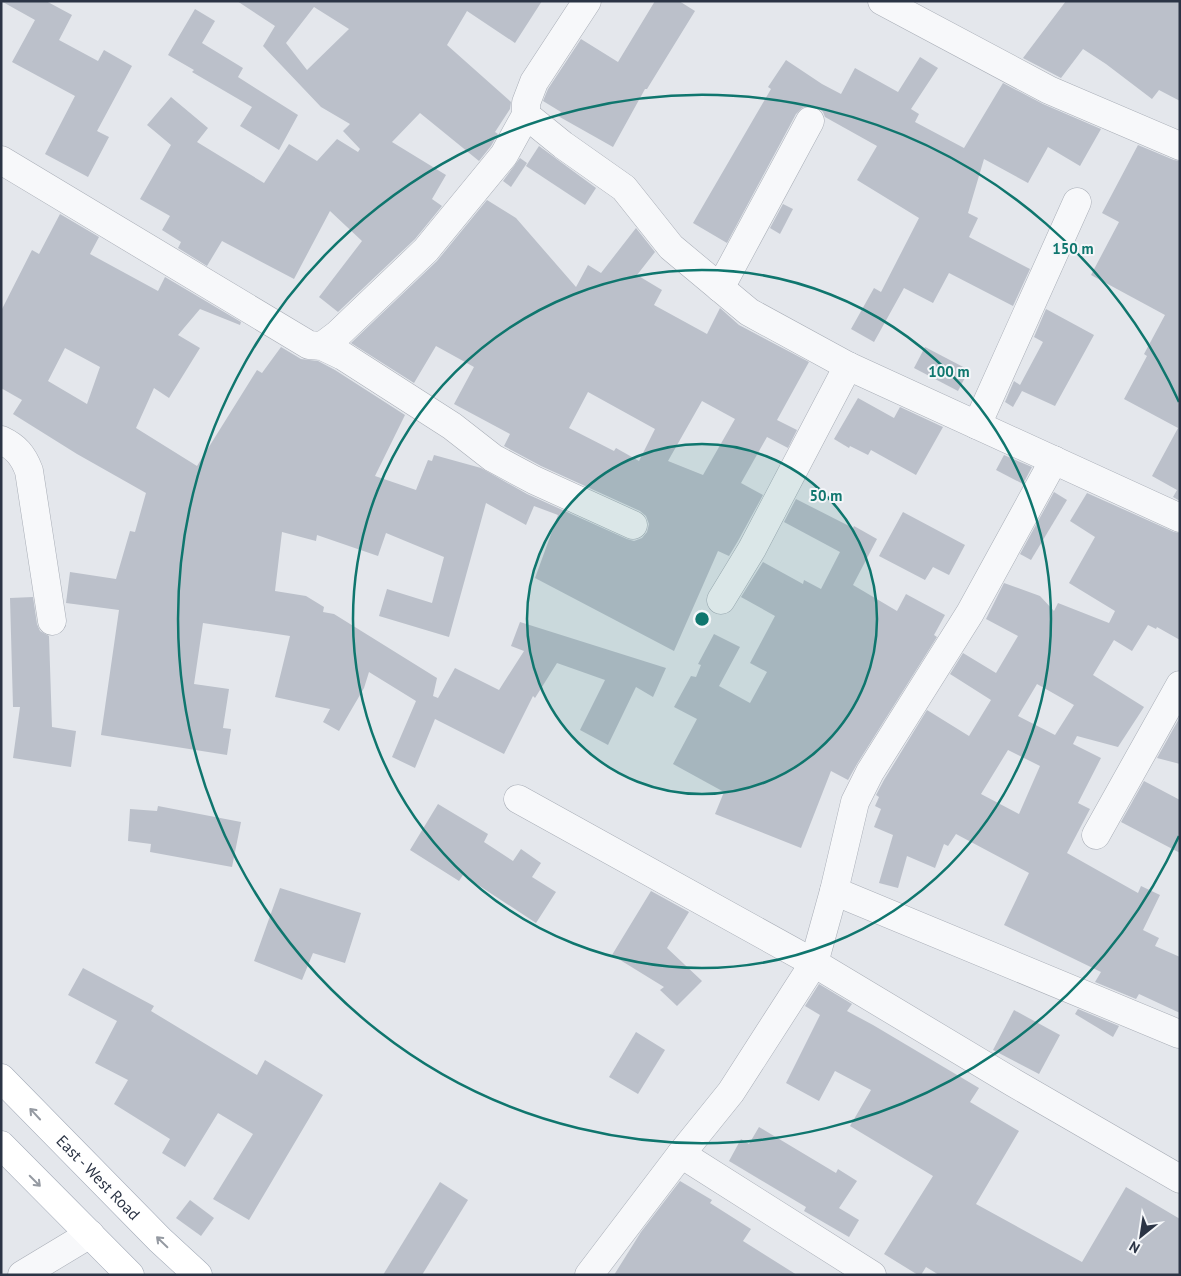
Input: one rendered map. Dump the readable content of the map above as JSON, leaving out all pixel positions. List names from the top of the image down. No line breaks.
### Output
{"streets":{"main road":["East - West Road"]},"north":"bottom left","rings":["150 m","100 m","50 m"]}
